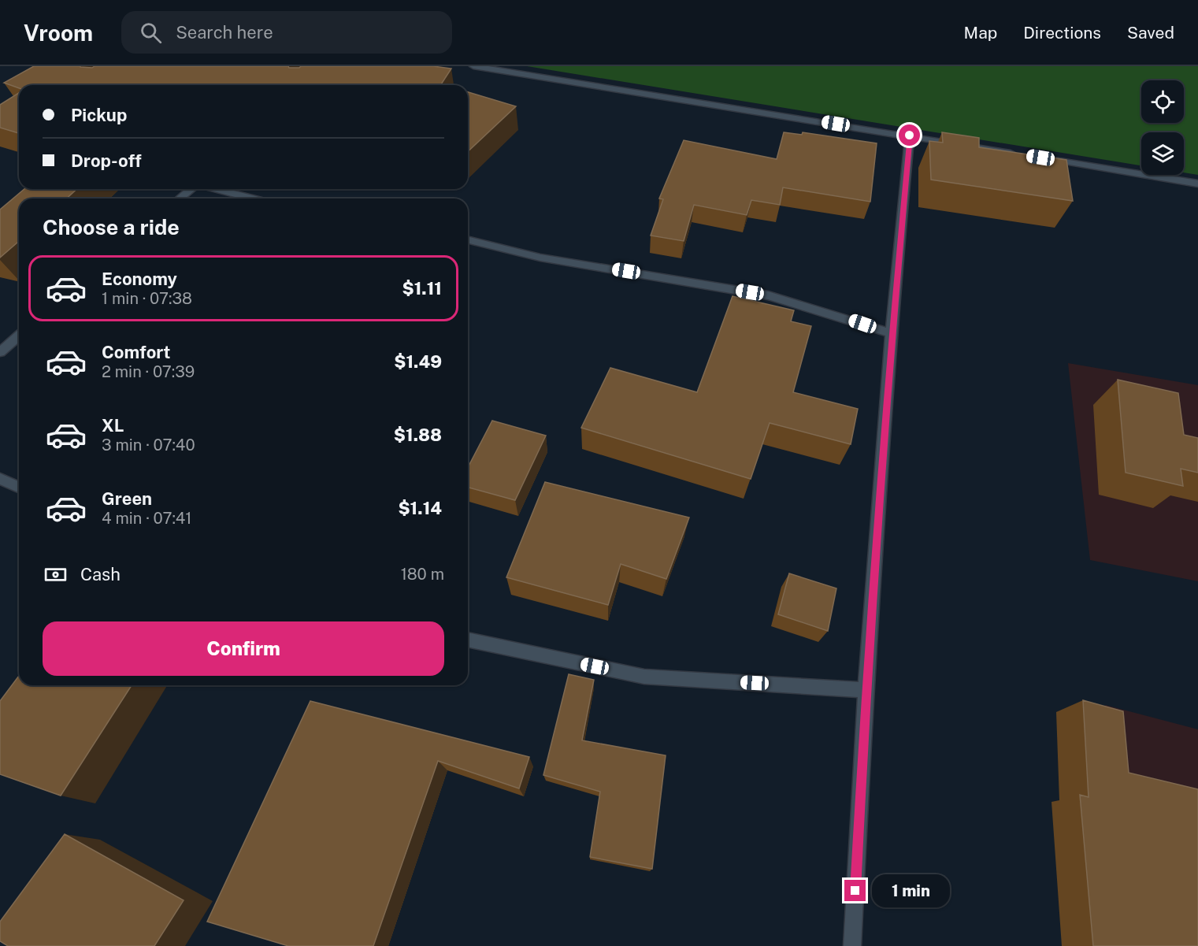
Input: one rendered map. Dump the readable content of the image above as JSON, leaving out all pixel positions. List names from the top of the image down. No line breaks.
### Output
{"page":{"header":"Vroom","search":"Search here","nav":["Map","Directions","Saved"],"banner":["Pickup","Drop-off"],"heading":"Choose a ride","list":[{"name":"Economy","note":"1 min · 07:38","value":"$1.11"},{"name":"Comfort","note":"2 min · 07:39","value":"$1.49"},{"name":"XL","note":"3 min · 07:40","value":"$1.88"},{"name":"Green","note":"4 min · 07:41","value":"$1.14"}],"pay":["Cash","180 m"],"buttons":"Confirm","bubble":"1 min"}}
